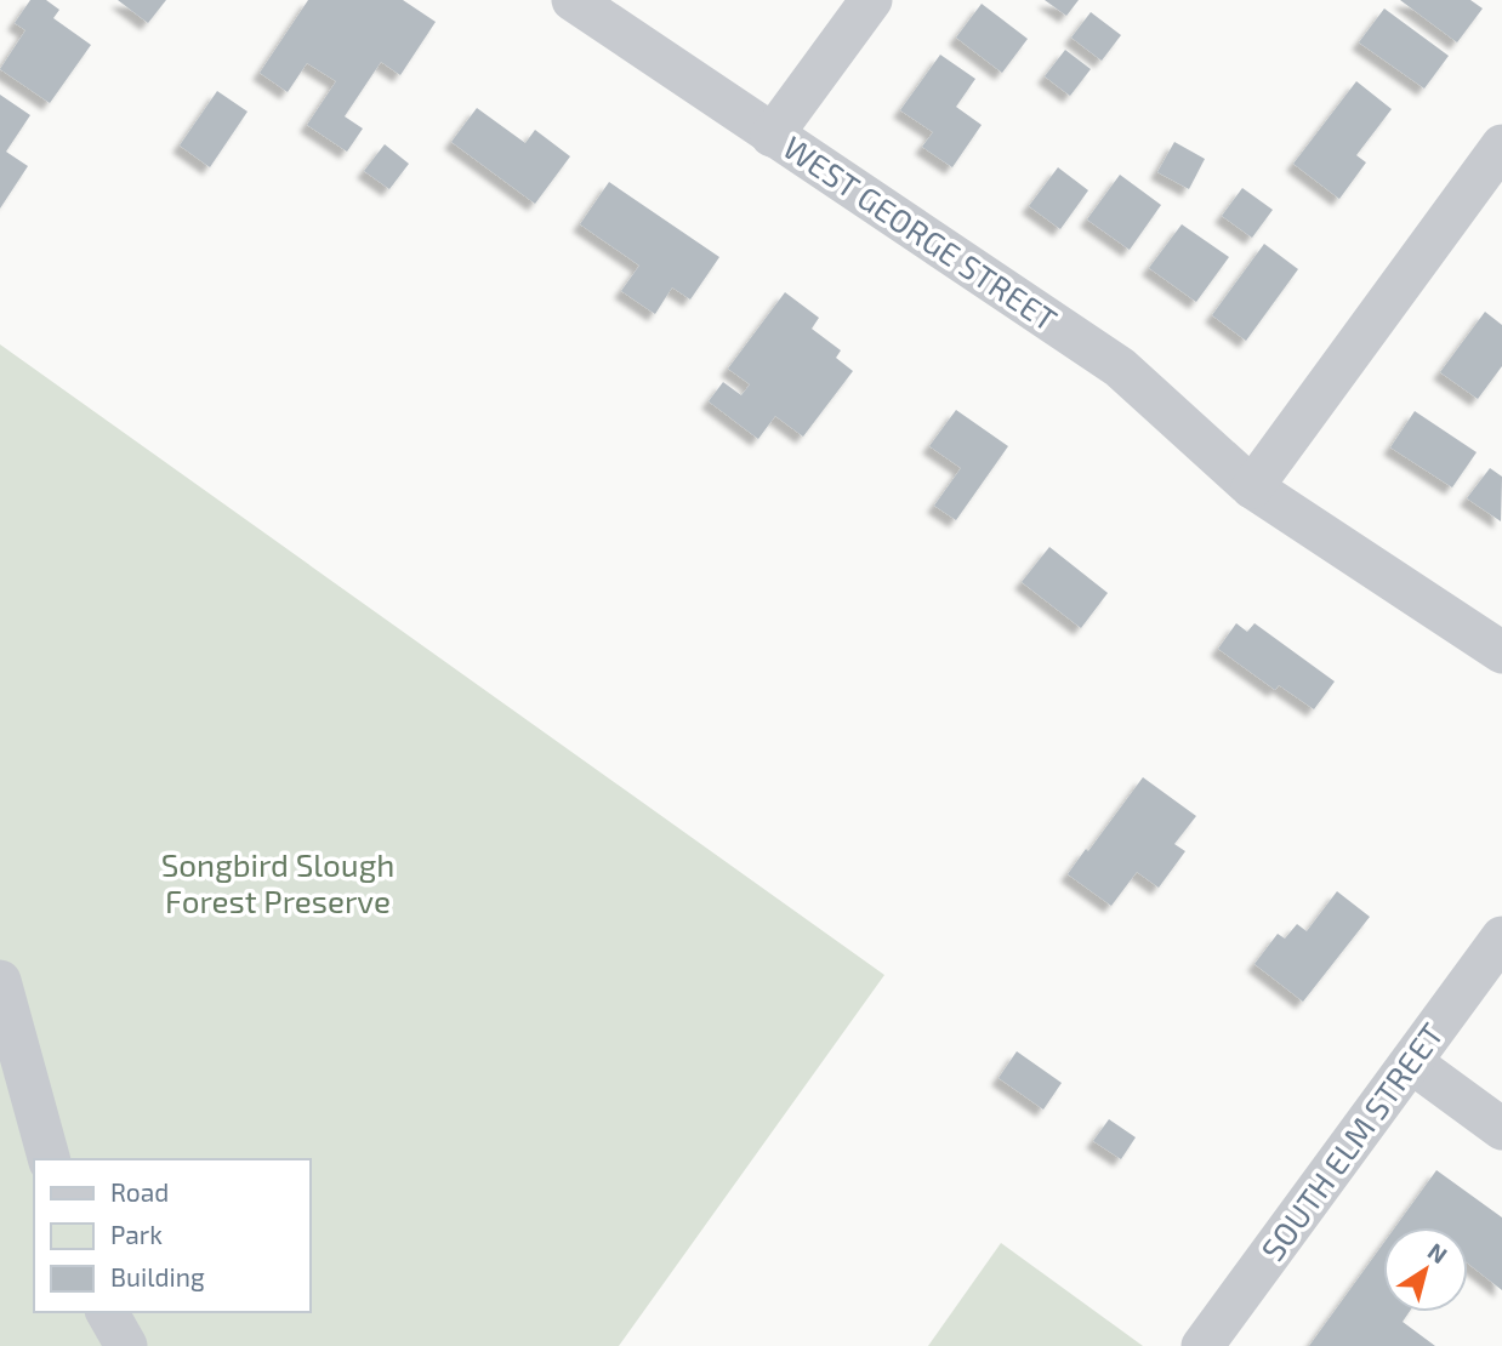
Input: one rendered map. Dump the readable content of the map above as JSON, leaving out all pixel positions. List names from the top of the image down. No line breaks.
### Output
{"streets":{"street":["WEST GEORGE STREET","SOUTH ELM STREET"]},"parks":["Songbird Slough Forest Preserve"],"legend":["Road","Park","Building"],"north":"top right"}
